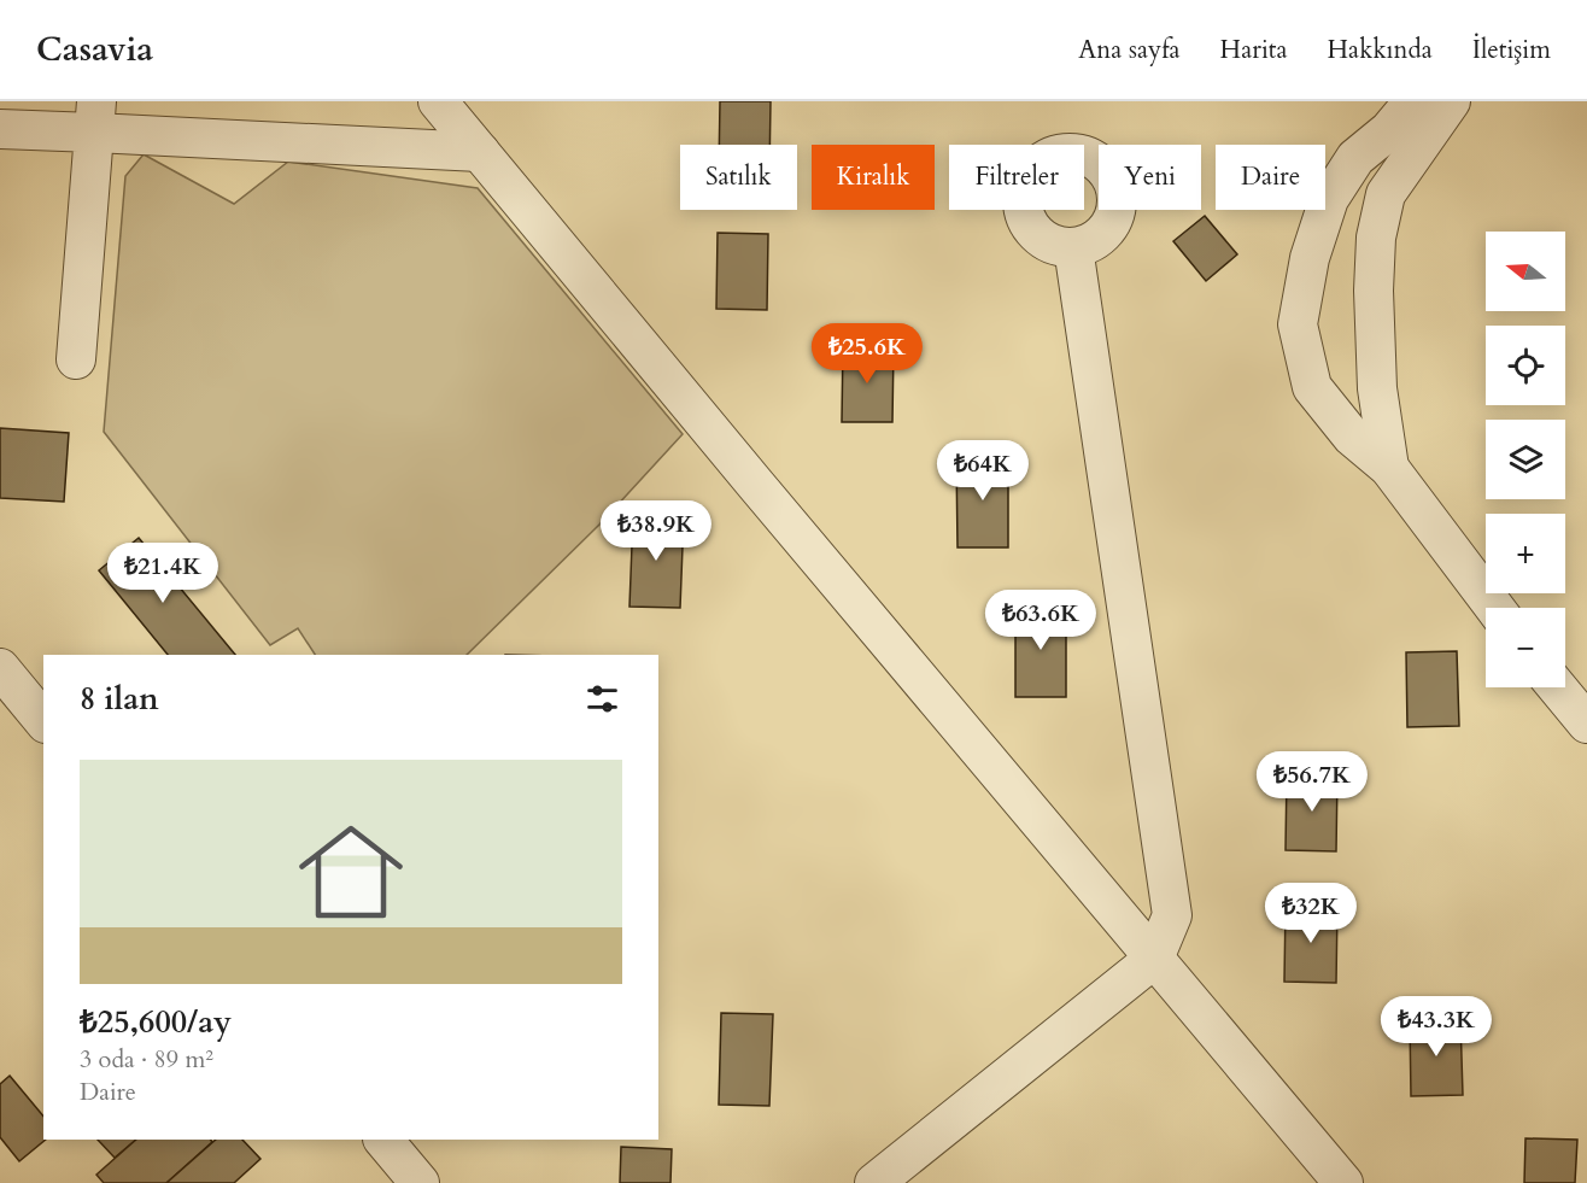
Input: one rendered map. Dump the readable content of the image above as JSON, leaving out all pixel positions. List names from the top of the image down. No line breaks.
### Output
{"north":"left","page":{"header":"Casavia","nav":["Ana sayfa","Harita","Hakkında","İletişim"],"chip":["Satılık","Kiralık","Filtreler","Yeni","Daire"],"map_buttons":["+","−"],"price":["₺25.6K","₺64K","₺38.9K","₺21.4K","₺63.6K","₺56.7K","₺32K","₺43.3K"],"heading":"8 ilan","list":[{"name":"₺25,600/ay","note":"3 oda · 89 m² · Daire"}]}}
